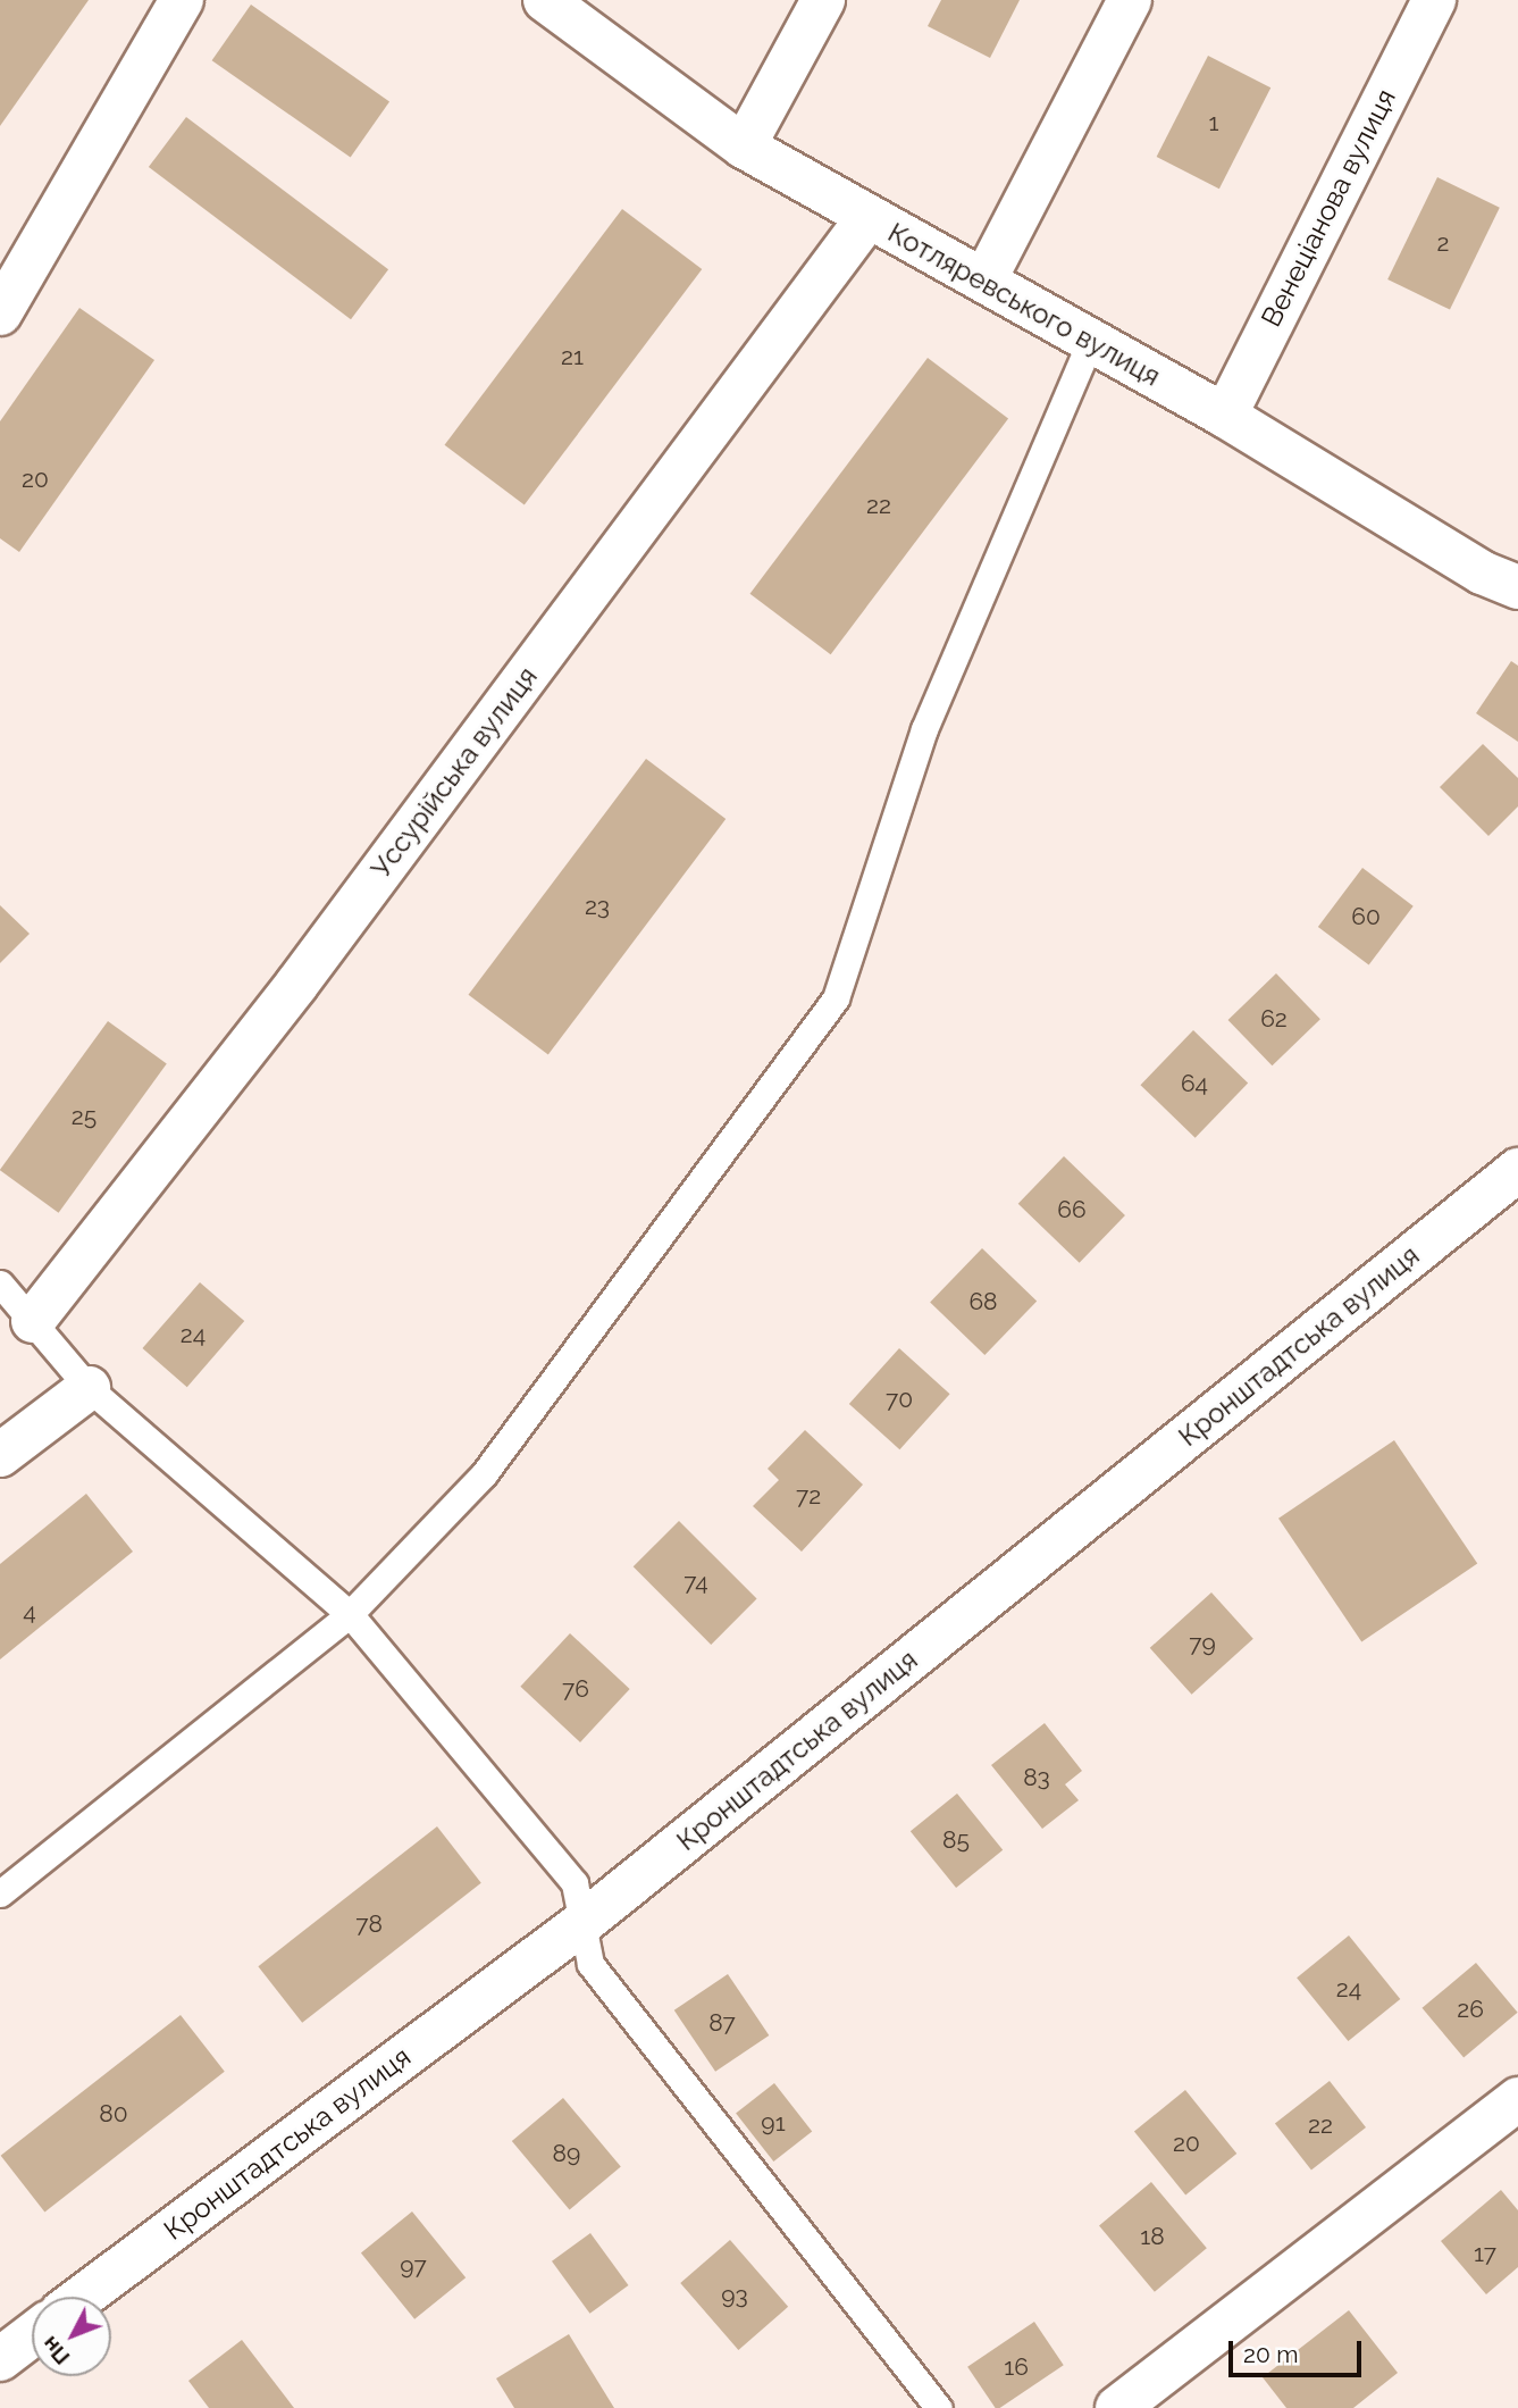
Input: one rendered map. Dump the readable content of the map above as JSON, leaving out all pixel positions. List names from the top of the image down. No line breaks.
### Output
{"streets":{"street":["Венеціанова вулиця","Котляревського вулиця","Уссурійська вулиця","Кронштадтська вулиця"]},"crossings":[["Венеціанова вулиця","Котляревського вулиця"],["Котляревського вулиця","Уссурійська вулиця"]],"house_numbers":["1","2","21","20","22","23","60","62","64","25","66","68","24","70","72","74","4","79","76","83","85","78","24","26","87","80","91","22","20","89","18","17","97","93","16"],"scale_bar":"20 m","north":"bottom left"}
